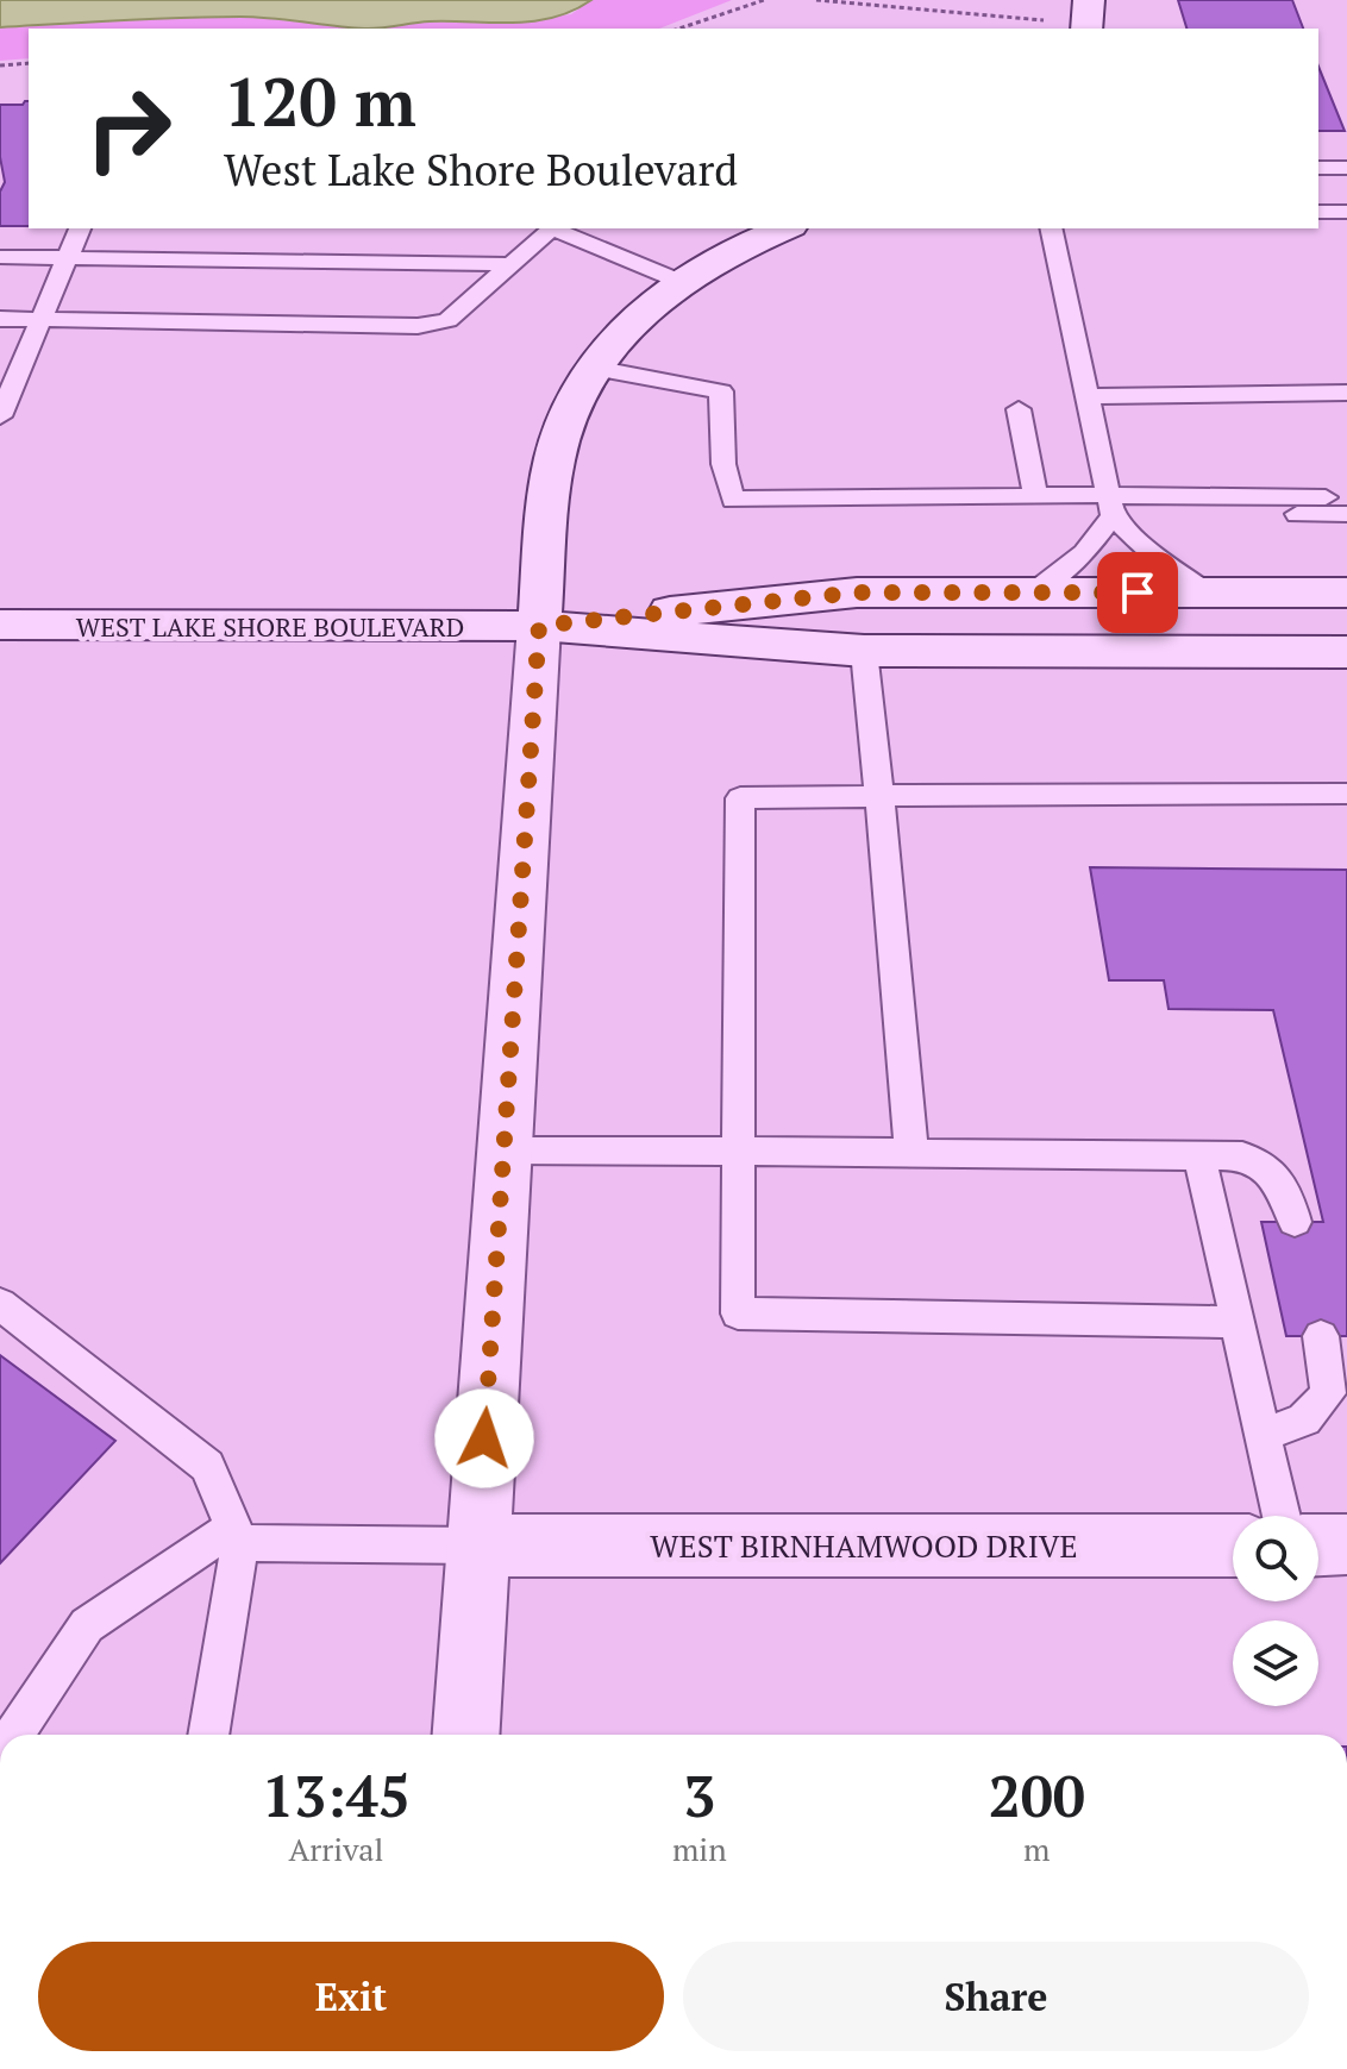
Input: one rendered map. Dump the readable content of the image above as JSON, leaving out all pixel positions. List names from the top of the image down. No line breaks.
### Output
{"streets":{"street":["WEST LAKE SHORE BOULEVARD","WEST BIRNHAMWOOD DRIVE"]},"page":{"turn":["120 m","West Lake Shore Boulevard"],"eta":["13:45","Arrival","3","min","200","m"],"buttons":["Exit","Share"]}}
